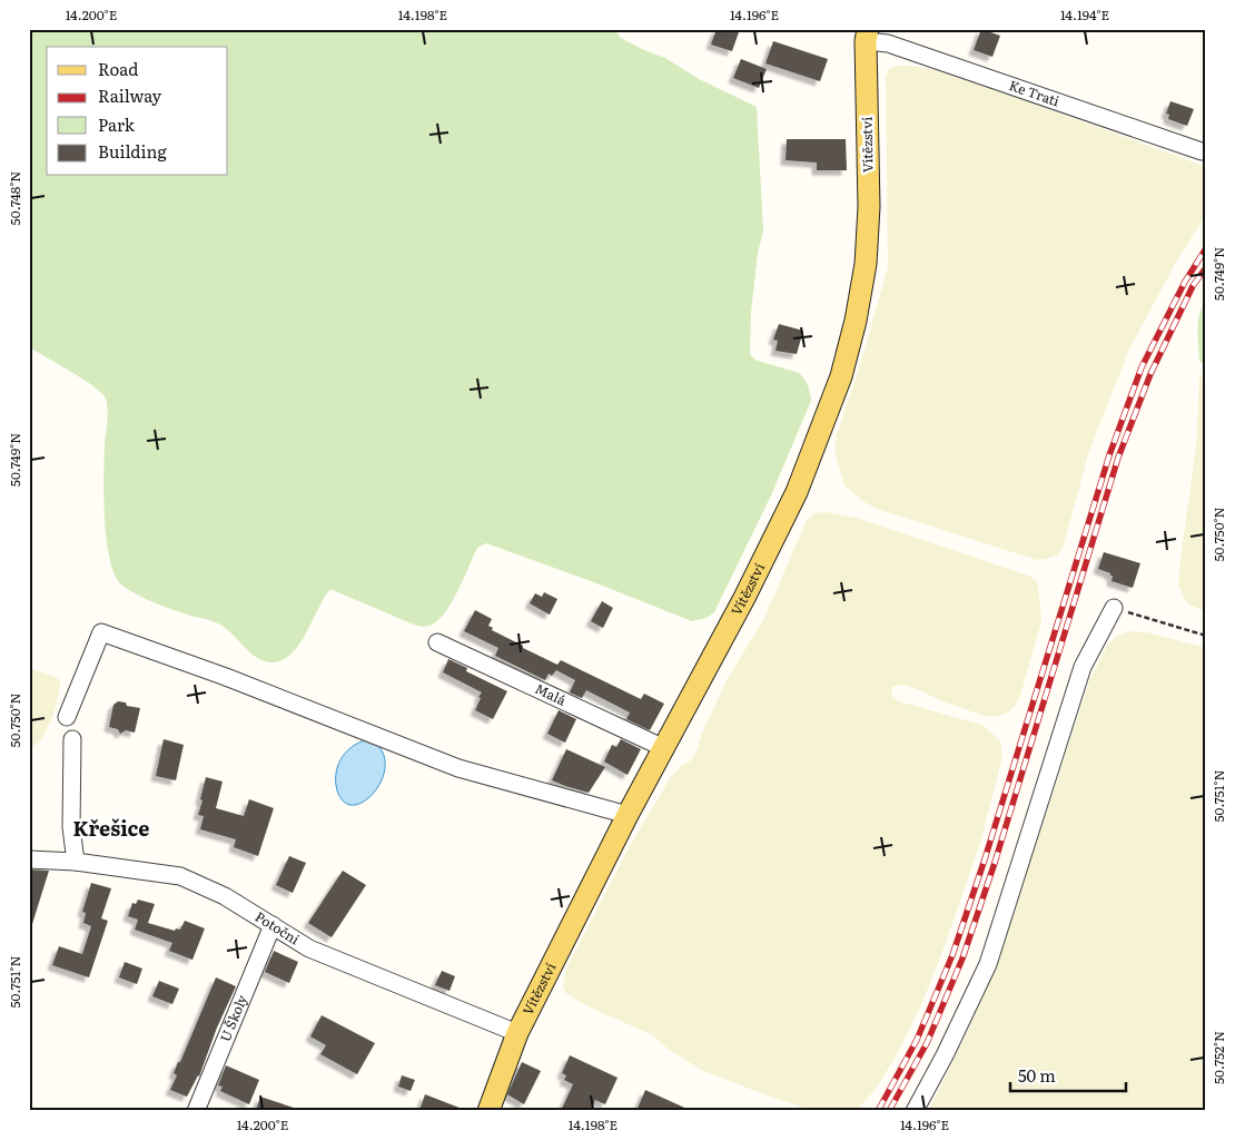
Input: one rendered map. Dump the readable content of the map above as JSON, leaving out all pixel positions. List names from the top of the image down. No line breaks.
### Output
{"streets":{"main road":["Vítězství"],"street":["Ke Trati","Malá","Potoční","U Školy"]},"crossings":[["Ke Trati","Vítězství"],["Vítězství","Malá"],["Vítězství","Potoční"],["Potoční","U Školy"]],"districts":["Křešice"],"legend":["Road","Railway","Park","Building"],"scale_bar":"50 m","coordinates":["14.200°E","14.198°E","14.196°E","14.194°E","50.748°N","50.749°N","50.750°N","50.751°N","50.752°N"]}
